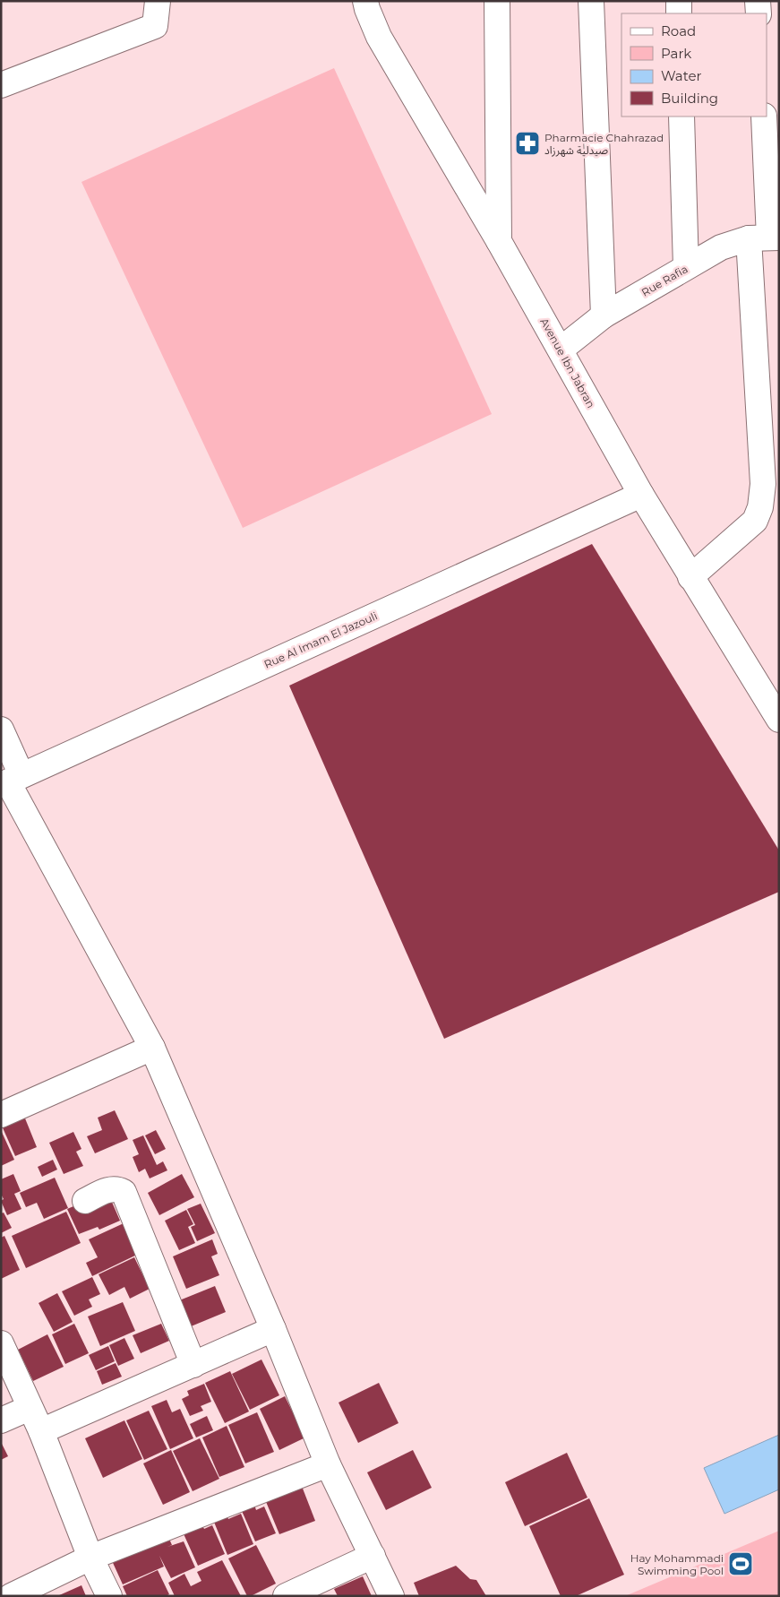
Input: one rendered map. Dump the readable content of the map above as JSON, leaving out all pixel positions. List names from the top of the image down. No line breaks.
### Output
{"streets":{"street":["Rue Rafia","Avenue Ibn Jabran","Rue Al Imam El Jazouli"]},"crossings":[["Rue Rafia","Avenue Ibn Jabran"],["Avenue Ibn Jabran","Rue Al Imam El Jazouli"]],"places":{"pharmacy":["Pharmacie Chahrazad صيدلية شهرزاد"],"sports":["Hay Mohammadi Swimming Pool"]},"legend":["Road","Park","Water","Building"]}
